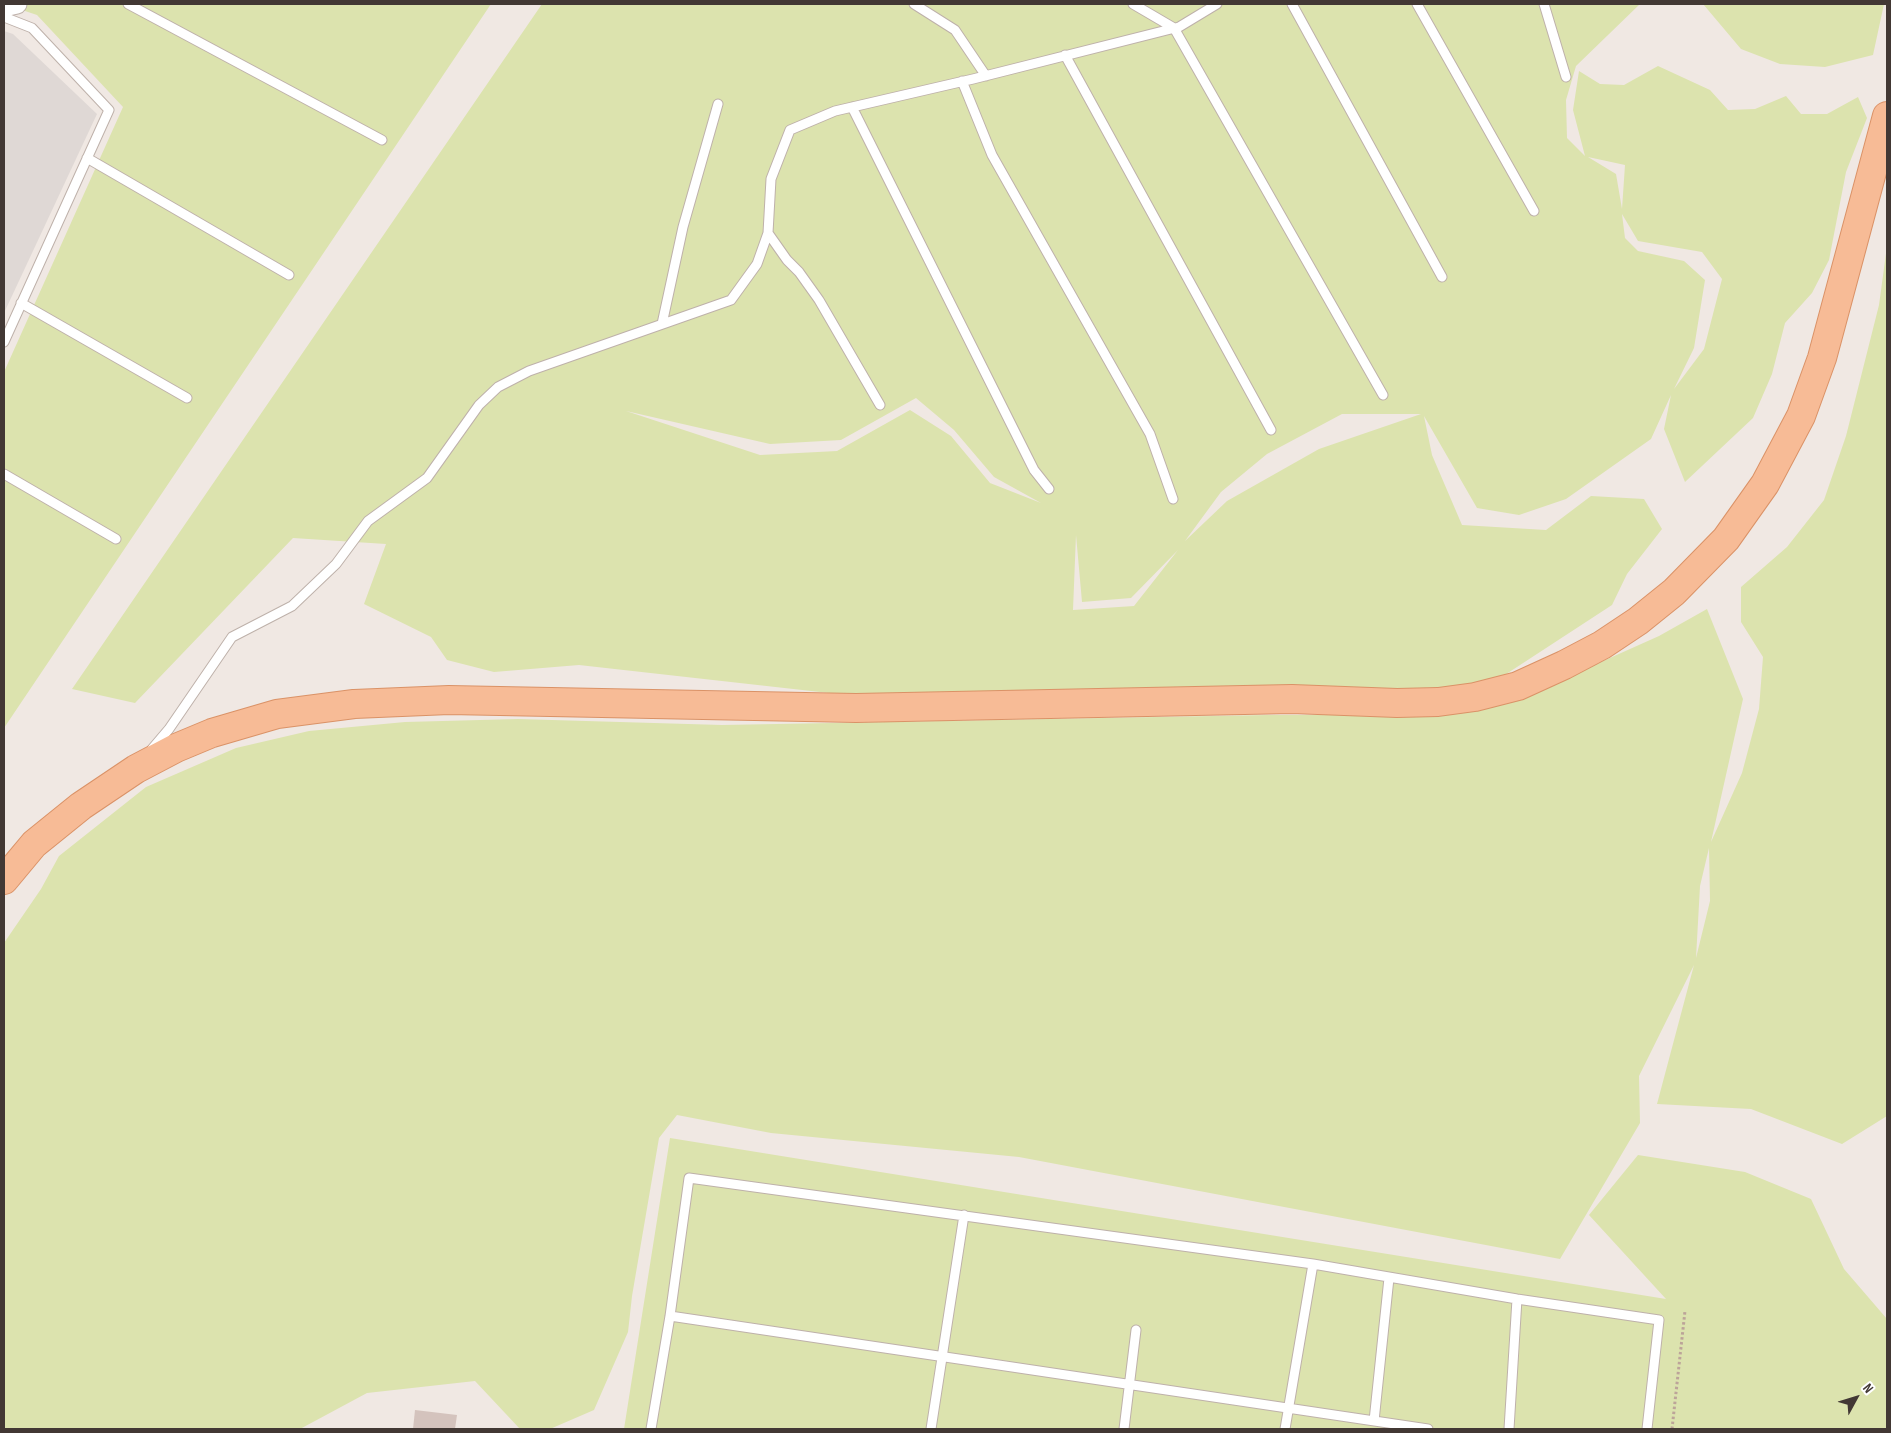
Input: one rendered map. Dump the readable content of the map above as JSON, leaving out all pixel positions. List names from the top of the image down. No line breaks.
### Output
{"north":"top right"}
